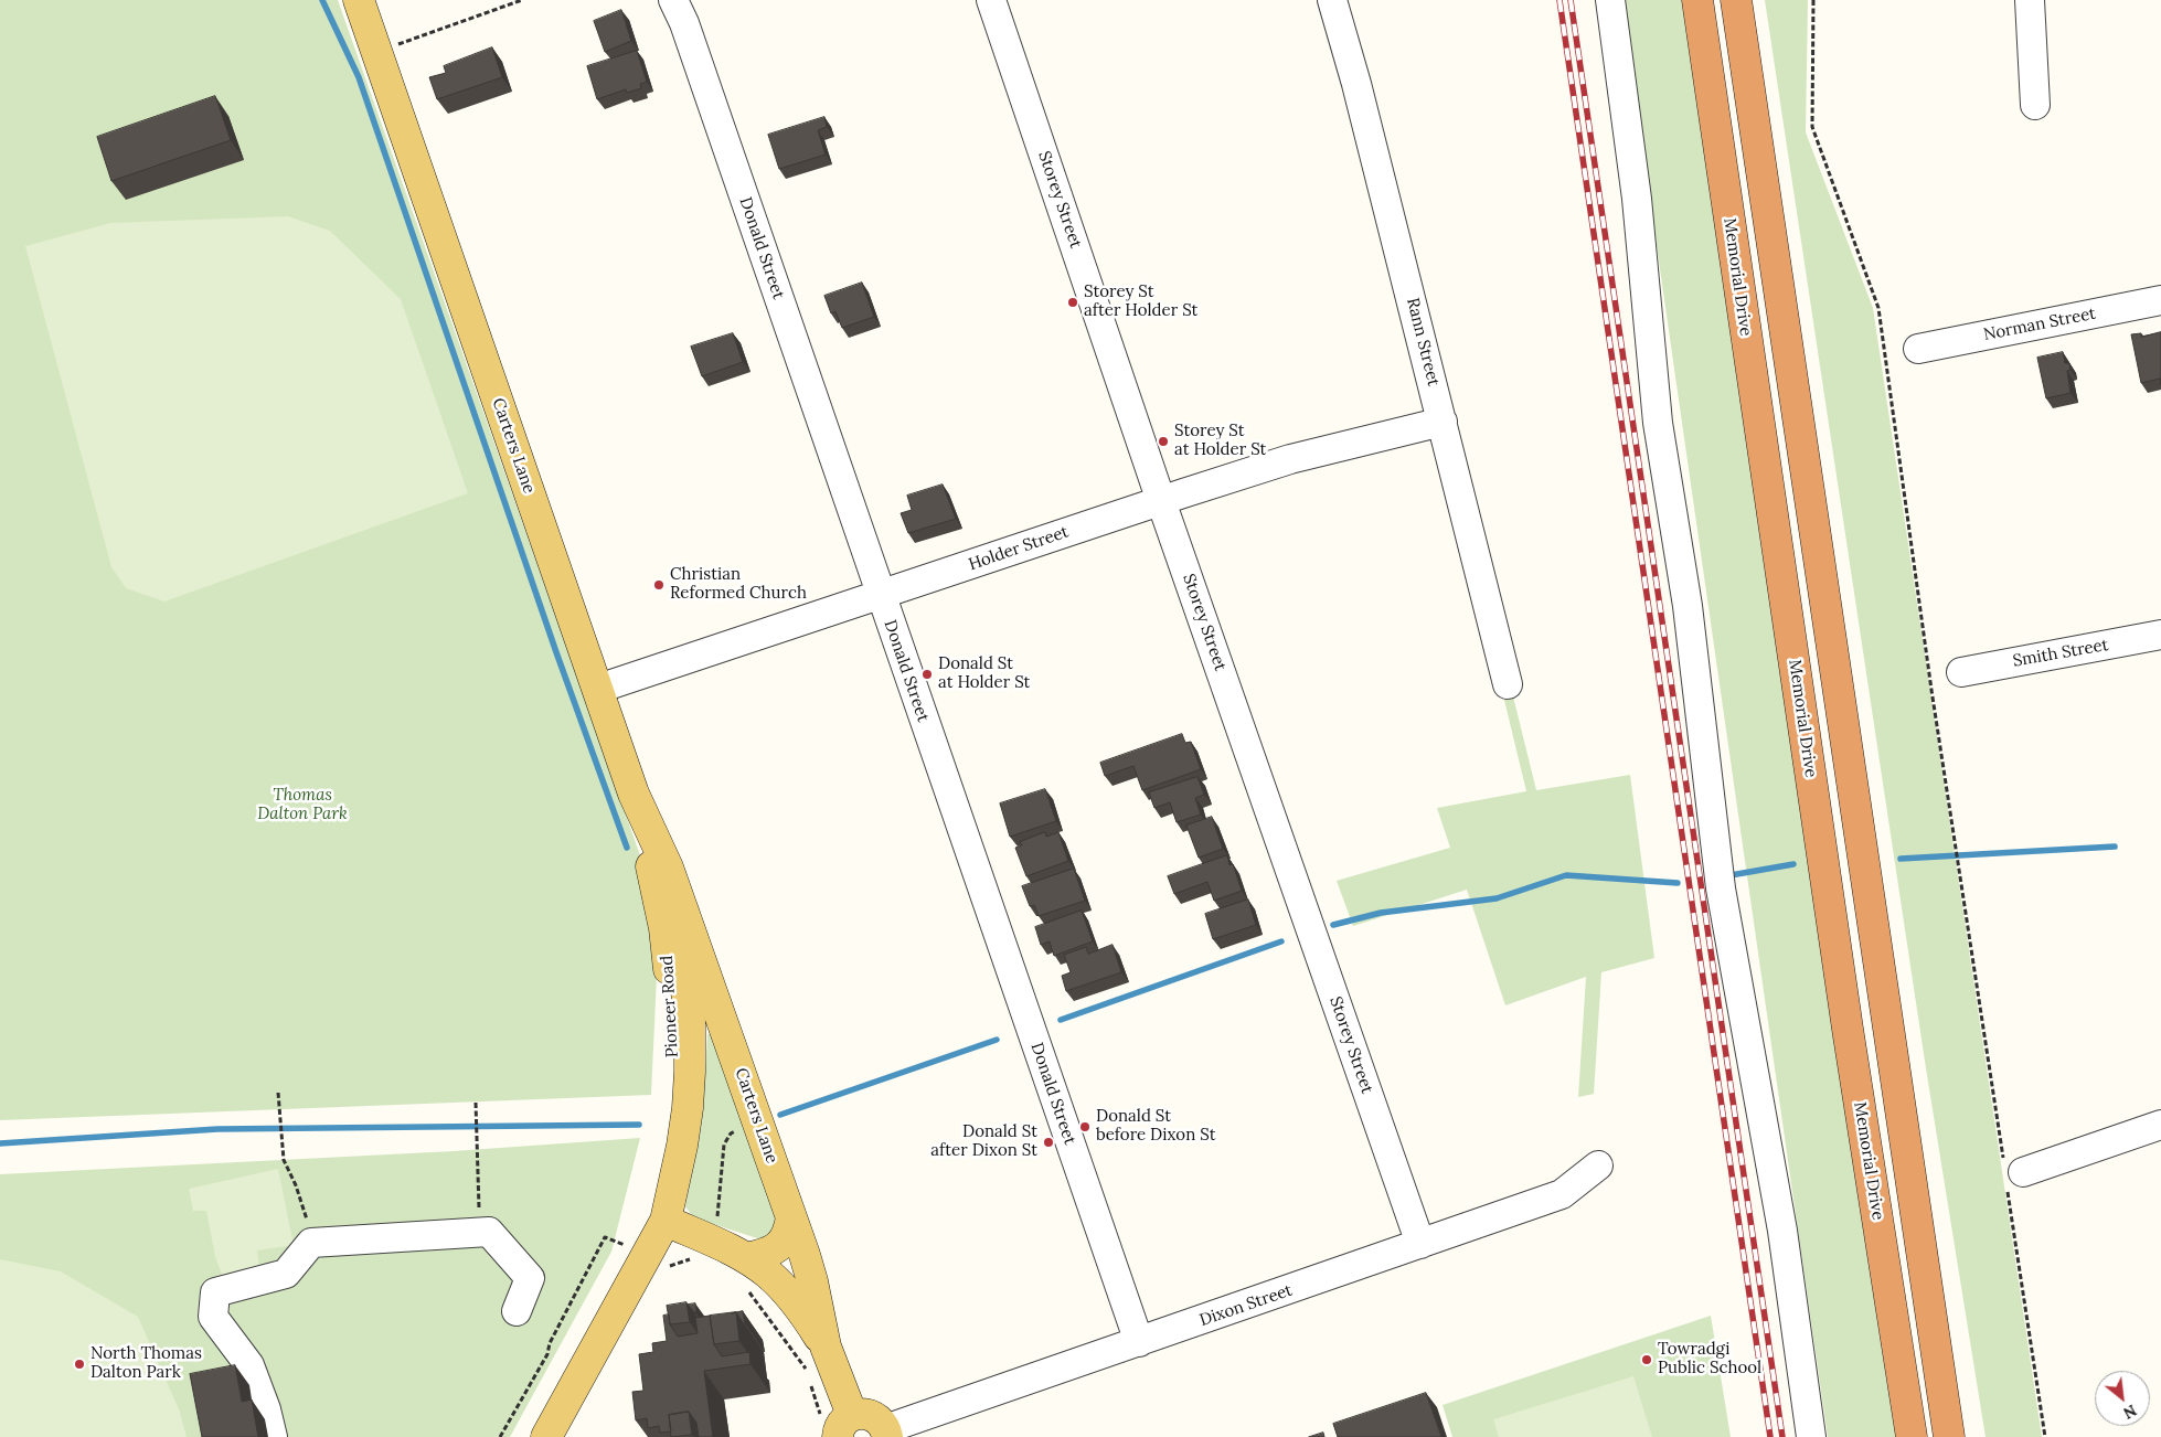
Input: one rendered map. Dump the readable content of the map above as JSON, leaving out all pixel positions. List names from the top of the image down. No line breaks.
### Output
{"streets":{"highway":["Memorial Drive"],"main road":["Carters Lane","Pioneer Road"],"street":["Storey Street","Donald Street","Norman Street","Rann Street","Holder Street","Smith Street","Dixon Street"]},"crossings":[["Storey Street","Holder Street"],["Storey Street","Dixon Street"],["Donald Street","Holder Street"],["Donald Street","Dixon Street"],["Rann Street","Holder Street"],["Carters Lane","Holder Street"],["Carters Lane","Pioneer Road"]],"parks":["Thomas Dalton Park"],"places":["Storey St after Holder St","Storey St at Holder St","Christian Reformed Church","Donald St at Holder St","Donald St before Dixon St","Donald St after Dixon St","Towradgi Public School","North Thomas Dalton Park"],"north":"bottom right"}
